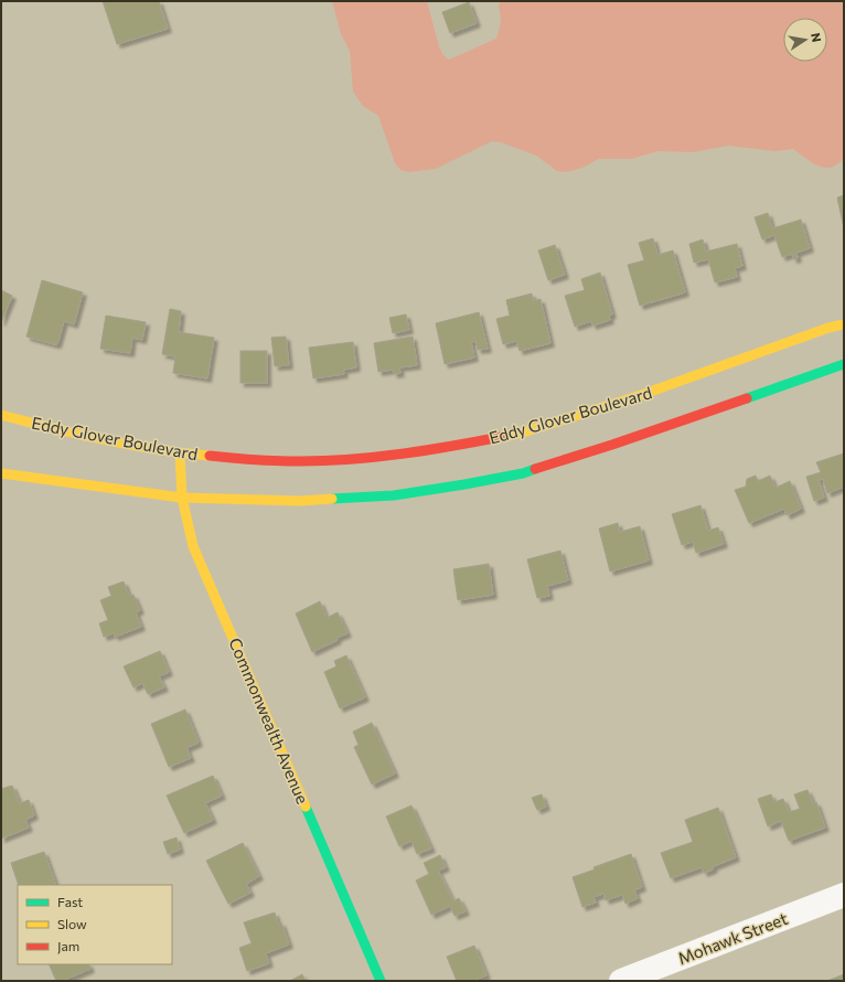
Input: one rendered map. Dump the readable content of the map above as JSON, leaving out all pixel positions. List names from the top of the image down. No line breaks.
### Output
{"streets":{"street":["Eddy Glover Boulevard","Commonwealth Avenue","Mohawk Street"]},"crossings":[["Eddy Glover Boulevard","Commonwealth Avenue"]],"legend":["Fast","Slow","Jam"],"north":"right"}
